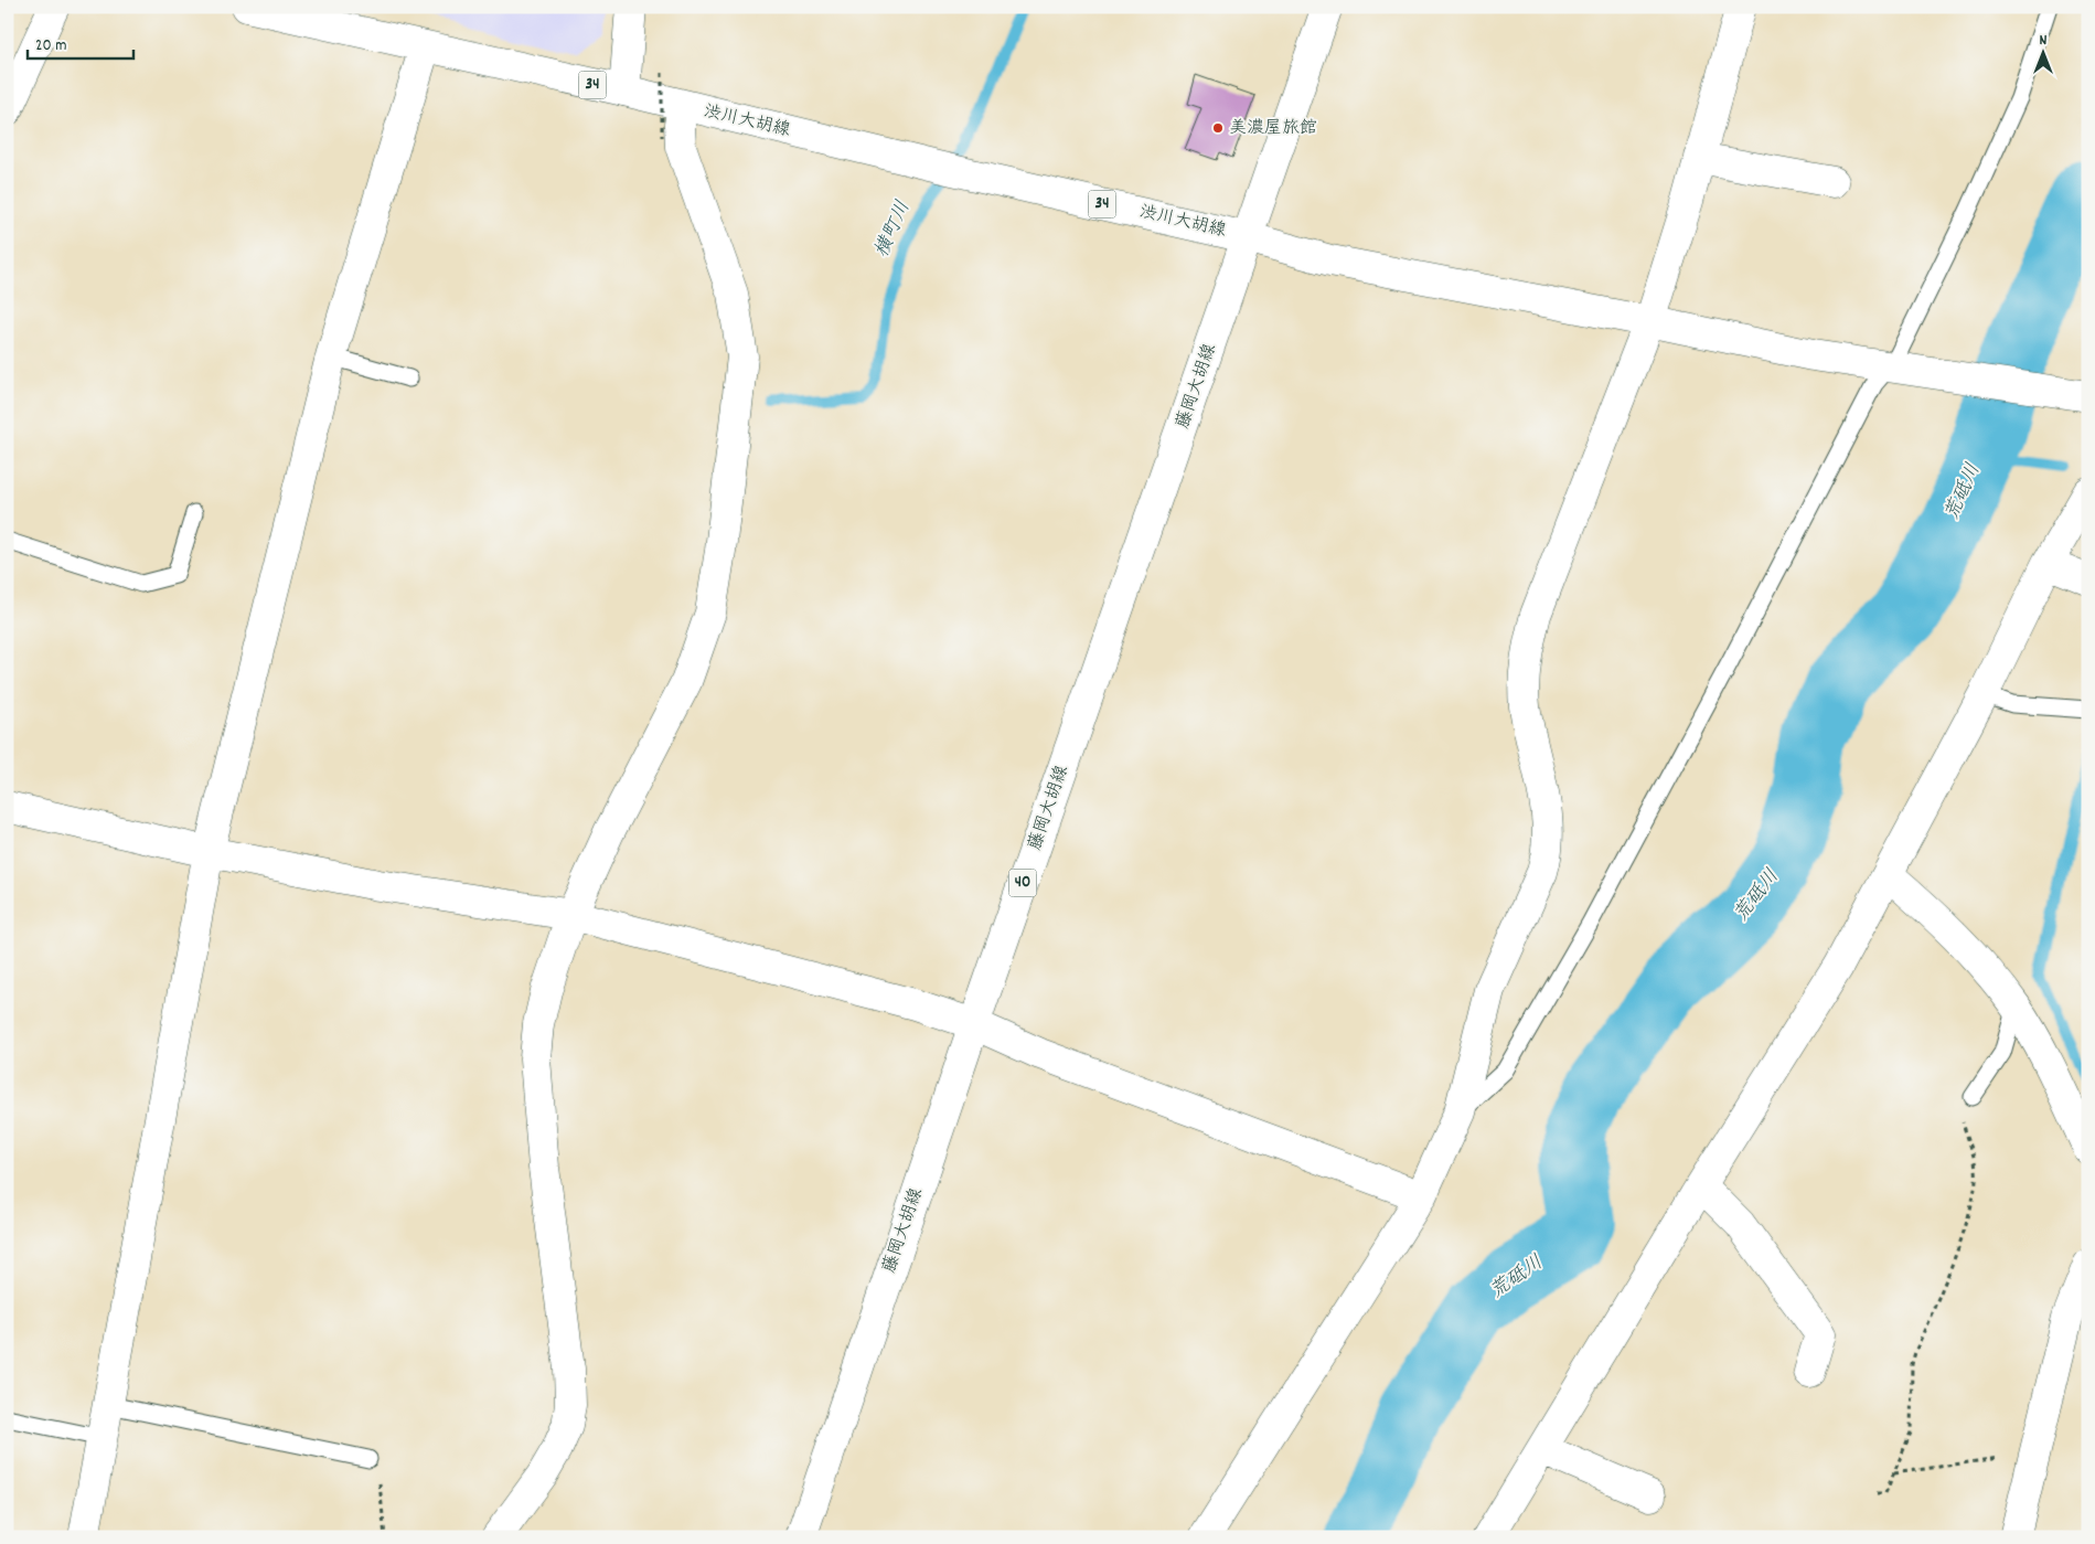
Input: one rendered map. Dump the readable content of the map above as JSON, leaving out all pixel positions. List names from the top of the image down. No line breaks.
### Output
{"streets":{"street":["34","渋川大胡線","藤岡大胡線","40"]},"crossings":[["渋川大胡線","藤岡大胡線"]],"water":["横町川","荒砥川"],"places":["美濃屋旅館"],"scale_bar":"20 m","north":"top"}
